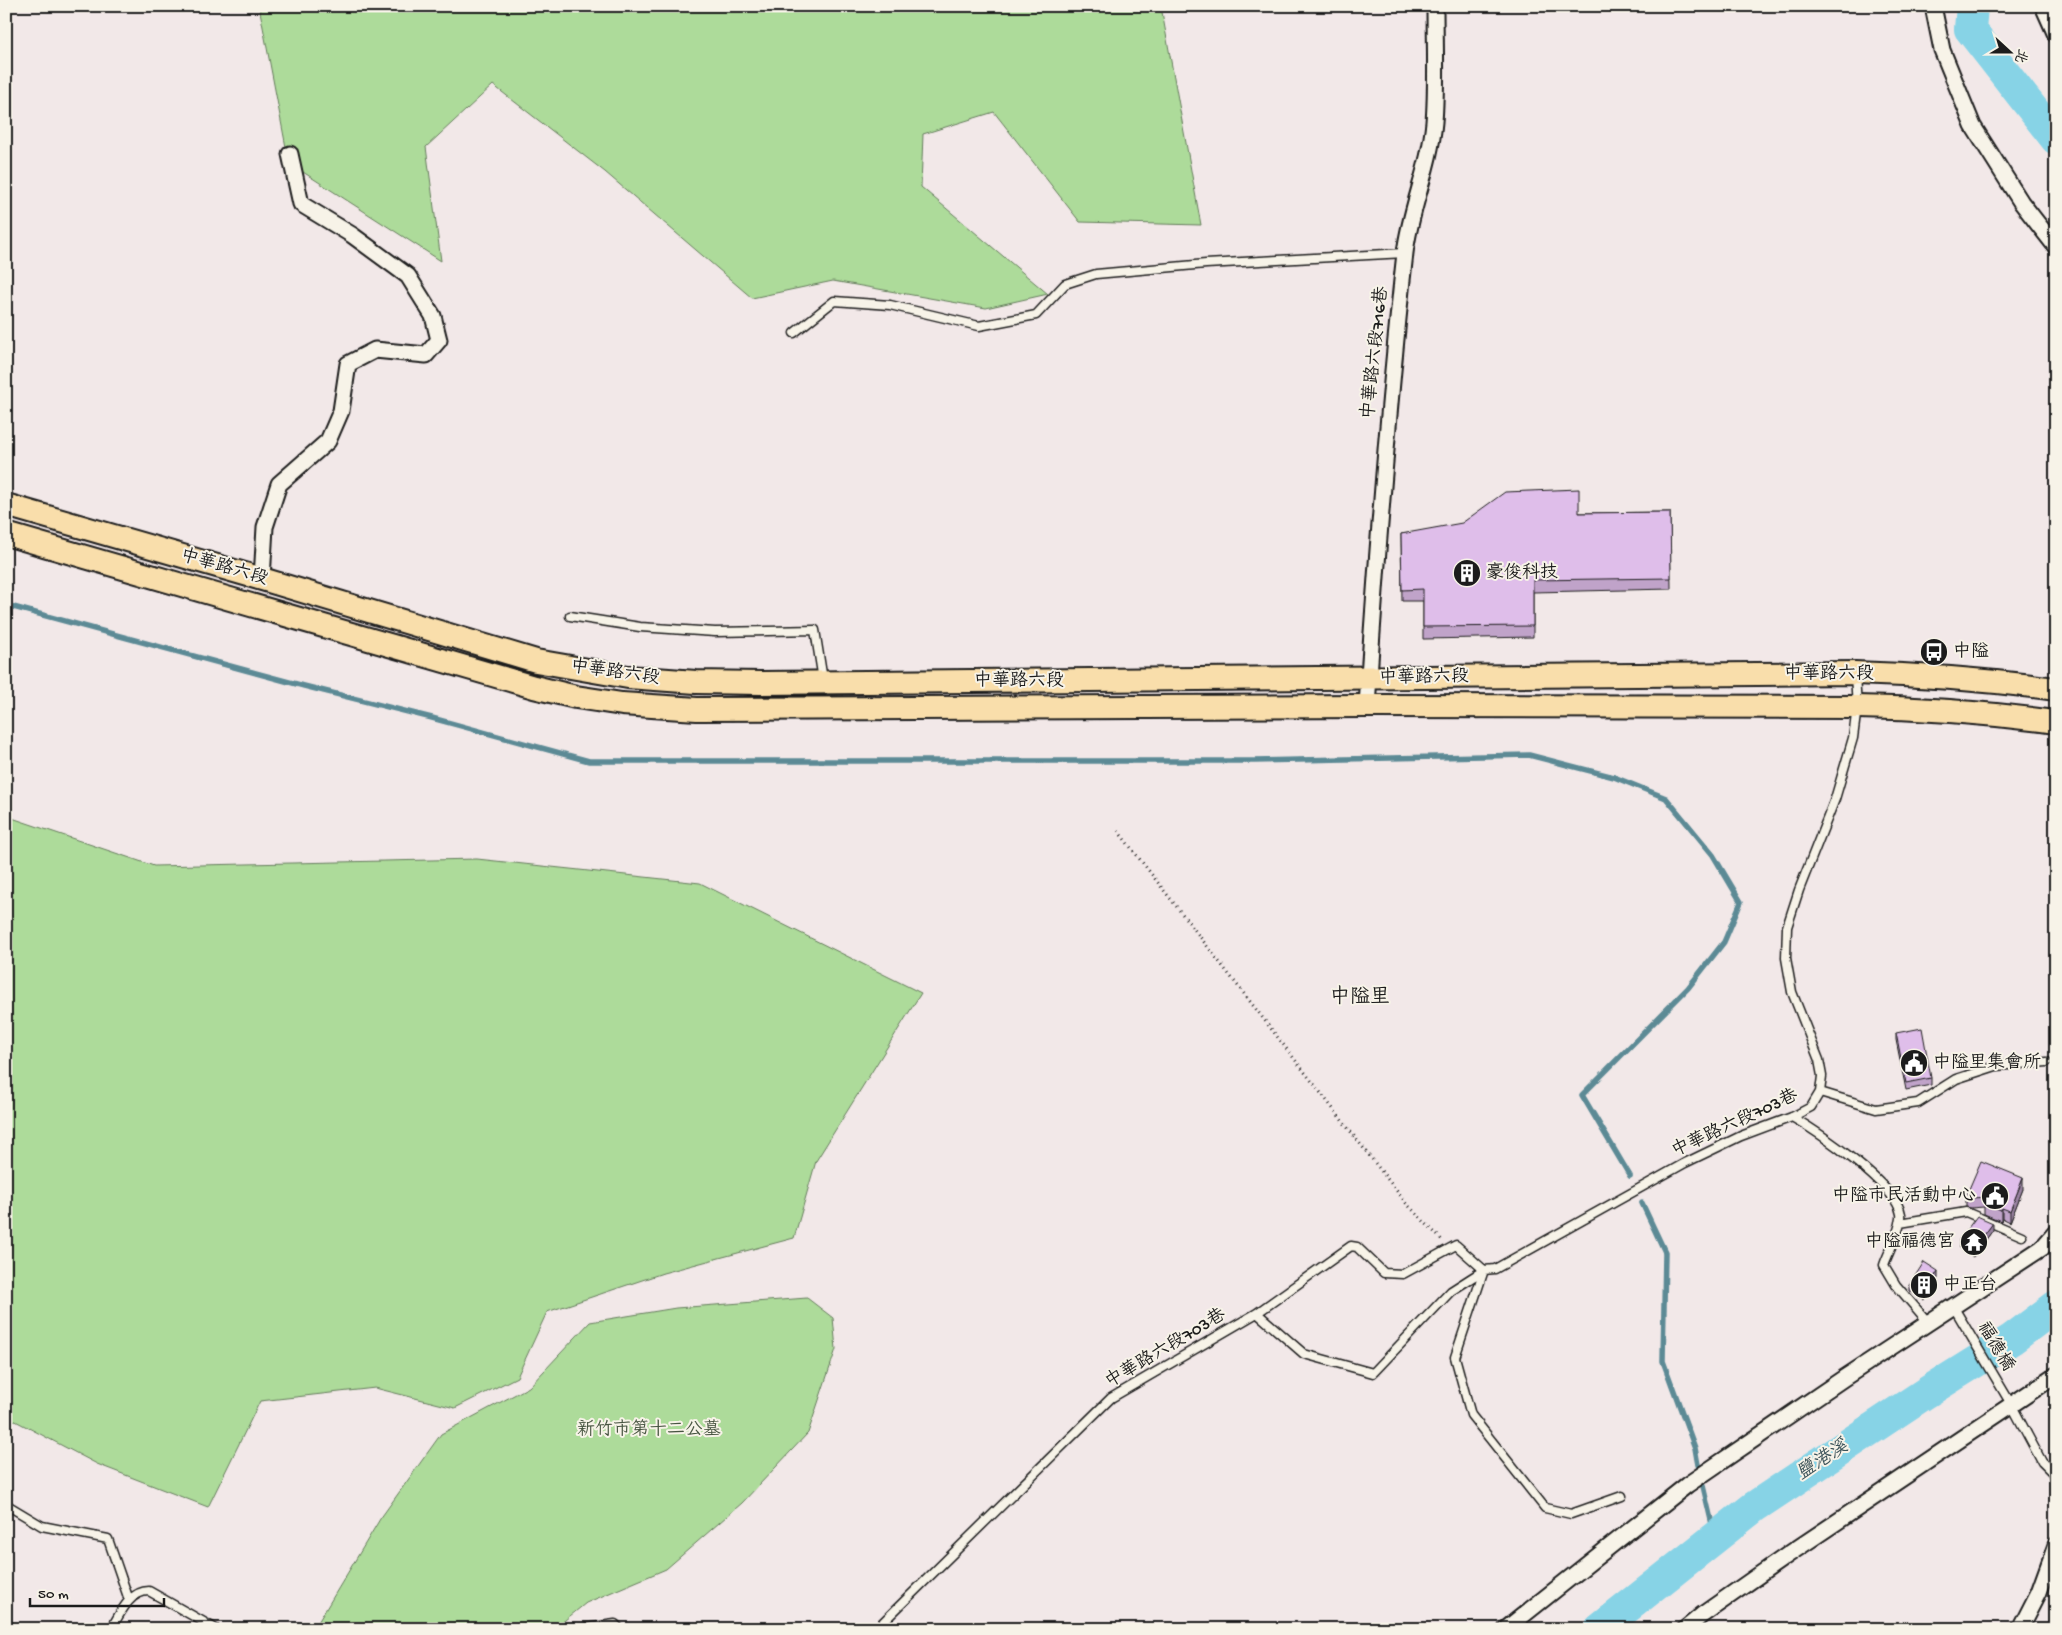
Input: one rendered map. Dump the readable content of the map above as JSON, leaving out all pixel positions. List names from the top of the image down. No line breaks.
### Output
{"streets":{"main road":["中華路六段"],"street":["中華路六段716巷"],"lane":["中華路六段703巷","福德橋"]},"crossings":[["中華路六段716巷","中華路六段"],["中華路六段","中華路六段703巷"]],"districts":["中隘里"],"water":["鹽港溪"],"parks":["新竹市第十二公墓"],"places":{"building":["豪俊科技","中正台"],"bus stop":["中隘"],"public building":["中隘里集會所","中隘市民活動中心"],"temple":["中隘福德宮"]},"scale_bar":"50 m","north":"right"}
